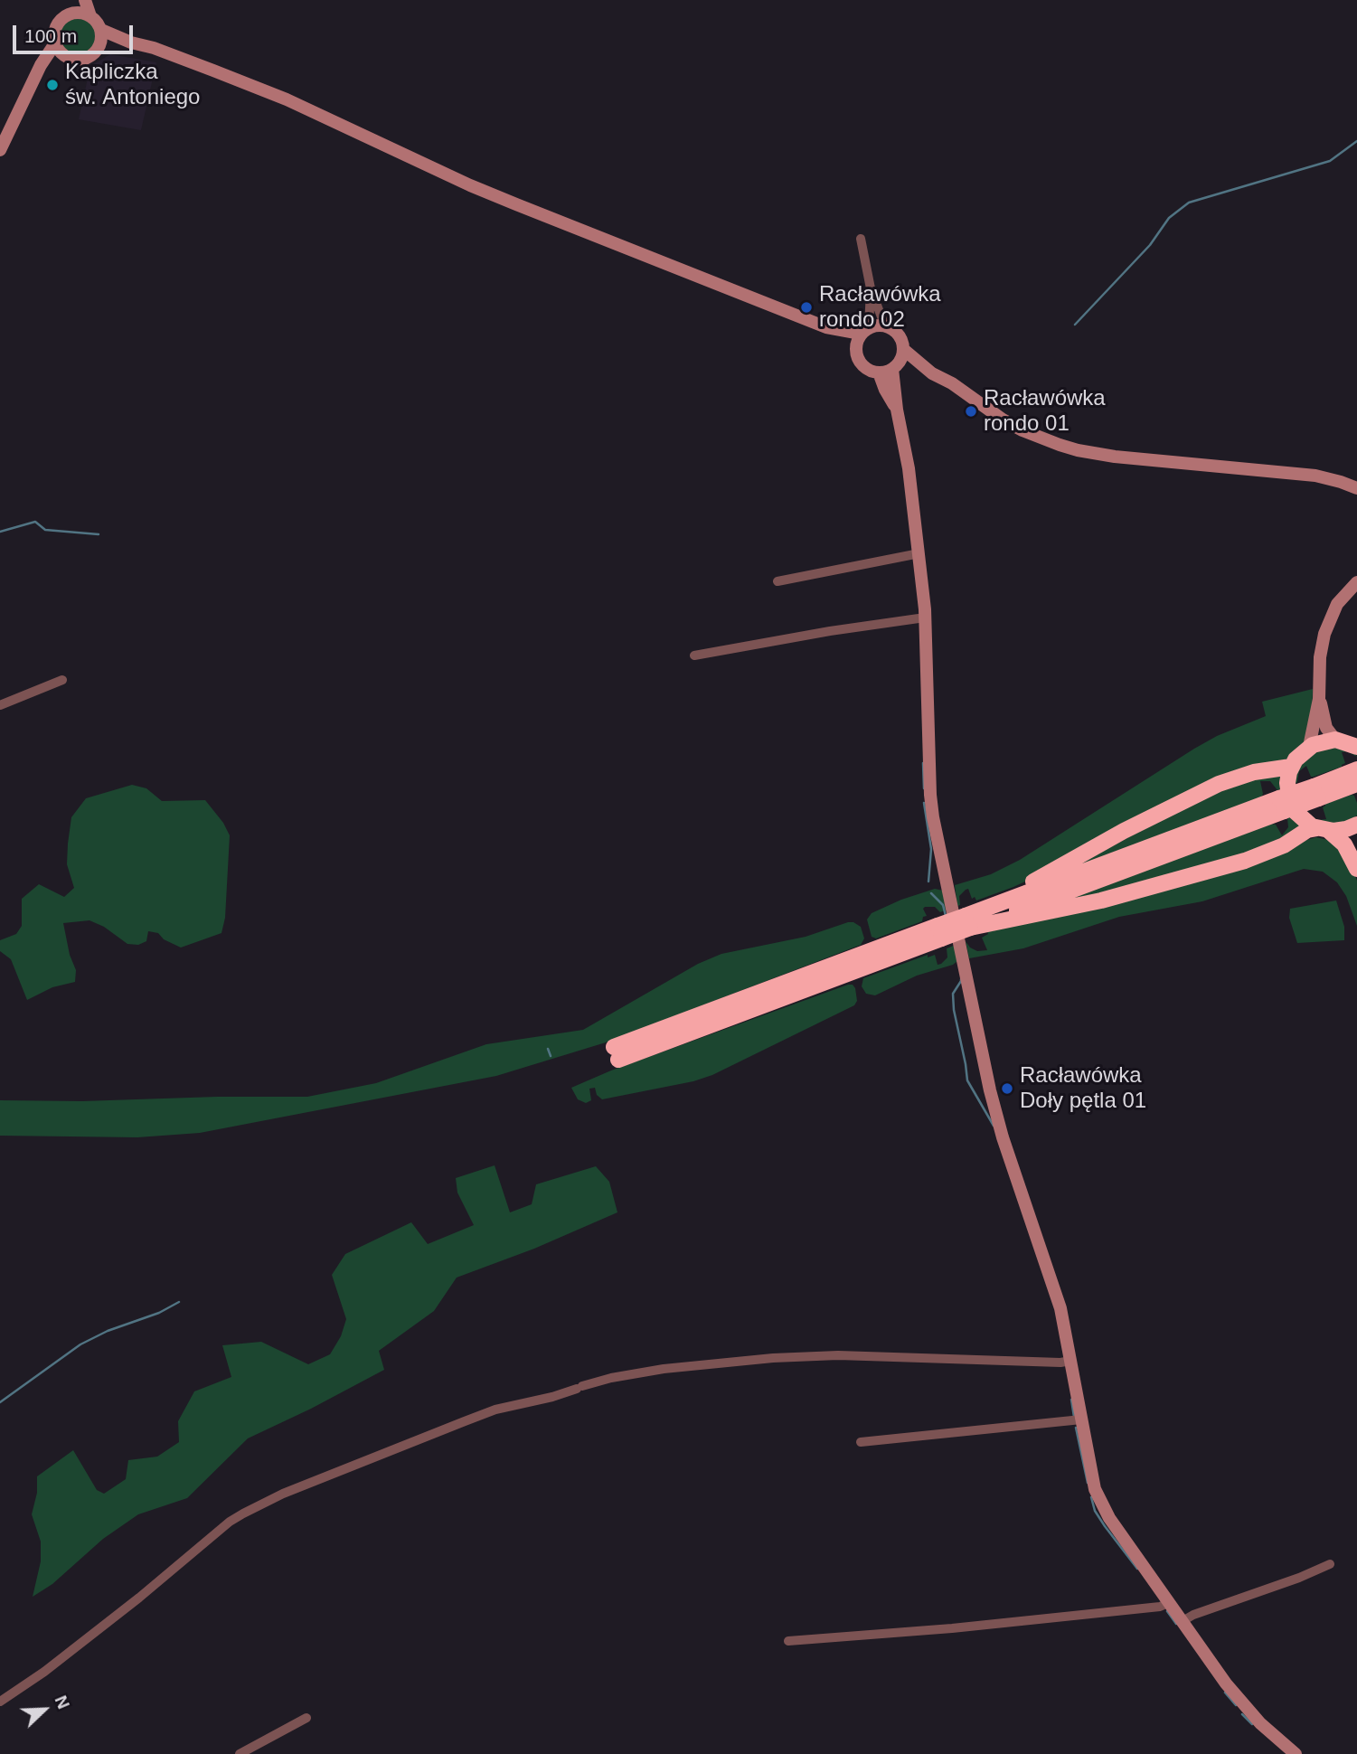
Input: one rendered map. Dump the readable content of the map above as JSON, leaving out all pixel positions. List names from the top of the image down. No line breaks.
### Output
{"places":["Kapliczka św. Antoniego","Racławówka rondo 02","Racławówka rondo 01","Racławówka Doły pętla 01"],"scale_bar":"100 m","north":"top right"}
